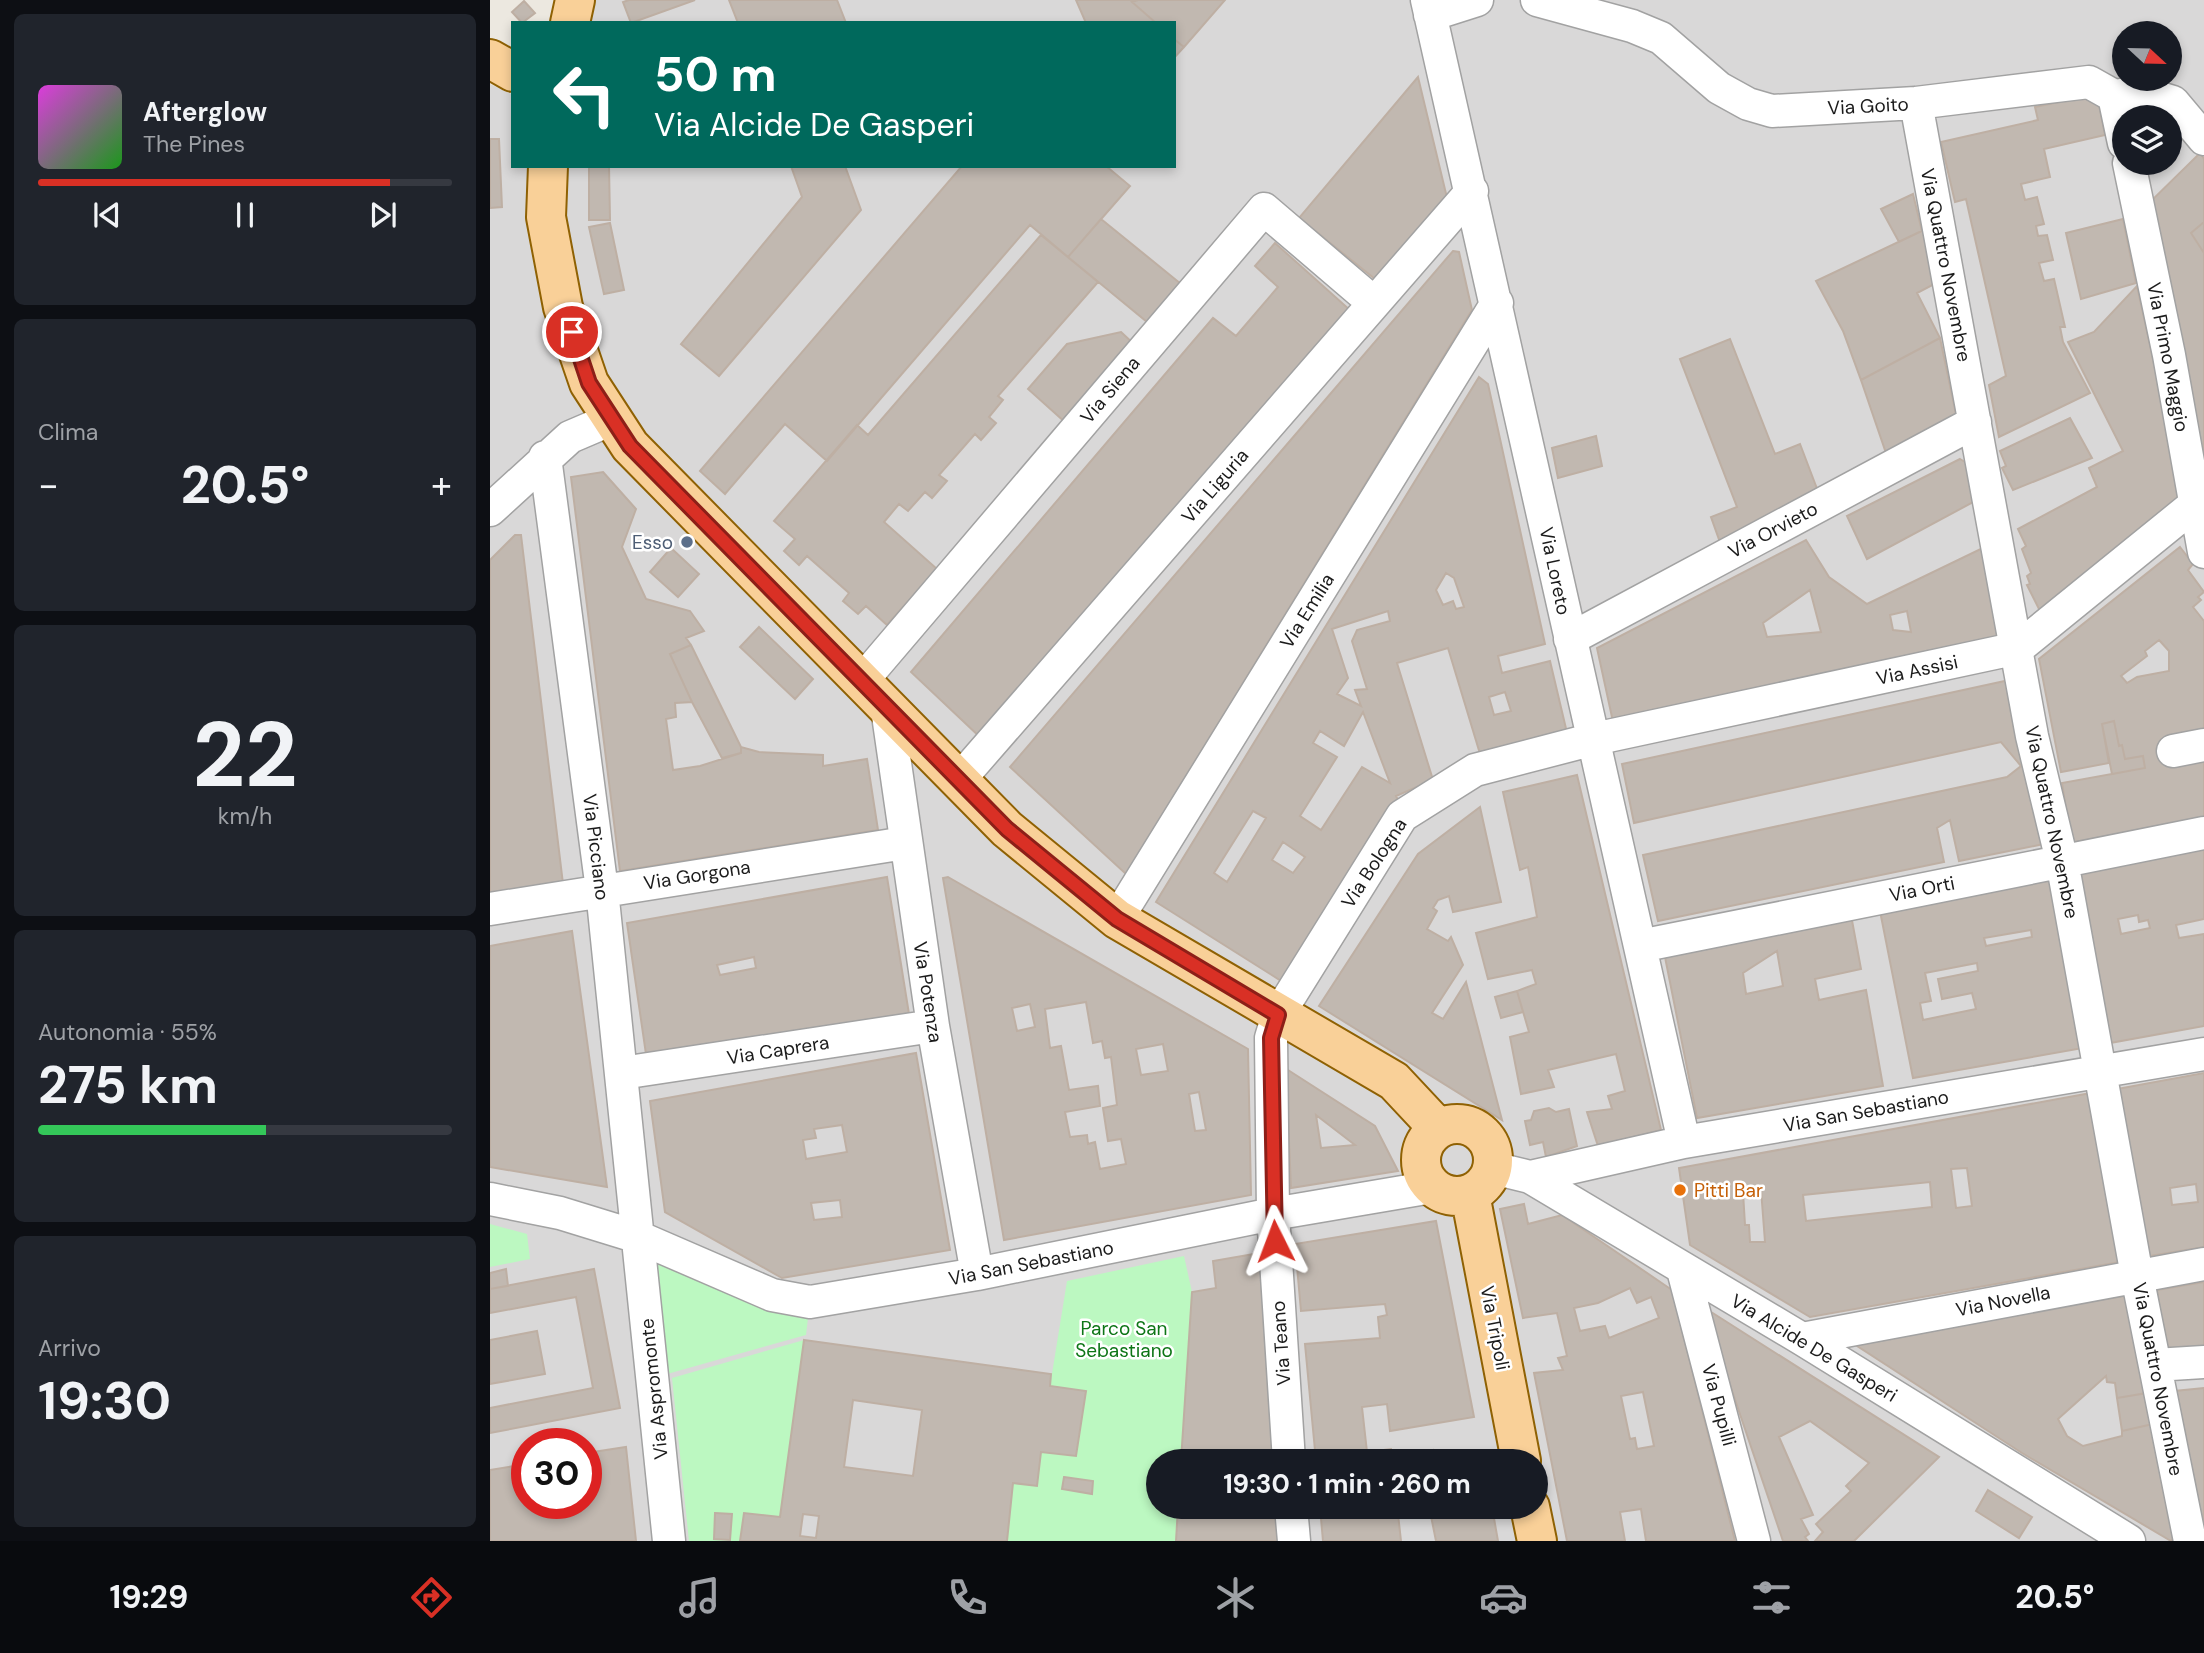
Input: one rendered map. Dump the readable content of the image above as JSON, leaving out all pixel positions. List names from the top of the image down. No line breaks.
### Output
{"streets":{"main road":["Via Tripoli"],"street":["Via Goito","Via Quattro Novembre","Via Primo Maggio","Via Siena","Via Liguria","Via Orvieto","Via Loreto","Via Emilia","Via Assisi","Via Picciano","Via Bologna","Via Gorgona","Via Orti","Via Potenza","Via Caprera","Via San Sebastiano","Via Novella","Via Teano","Via Alcide De Gasperi","Via Aspromonte","Via Pupilli"]},"crossings":[["Via Goito","Via Quattro Novembre"],["Via Quattro Novembre","Via Orvieto"],["Via Quattro Novembre","Via Assisi"],["Via Quattro Novembre","Via Orti"],["Via Quattro Novembre","Via San Sebastiano"],["Via Quattro Novembre","Via Novella"],["Via Primo Maggio","Via Assisi"],["Via Siena","Via Liguria"],["Via Liguria","Via Loreto"],["Via Orvieto","Via Loreto"],["Via Loreto","Via Emilia"],["Via Loreto","Via Assisi"],["Via Loreto","Via Bologna"],["Via Loreto","Via Orti"],["Via Loreto","Via San Sebastiano"],["Via Assisi","Via Bologna"],["Via Picciano","Via Gorgona"],["Via Picciano","Via Caprera"],["Via Picciano","Via San Sebastiano"],["Via Picciano","Via Aspromonte"],["Via Bologna","Via Teano"],["Via Gorgona","Via Potenza"],["Via Potenza","Via Caprera"],["Via Potenza","Via San Sebastiano"],["Via San Sebastiano","Via Tripoli"],["Via San Sebastiano","Via Teano"],["Via San Sebastiano","Via Alcide De Gasperi"],["Via San Sebastiano","Via Aspromonte"],["Via Novella","Via Alcide De Gasperi"],["Via Tripoli","Via Alcide De Gasperi"],["Via Alcide De Gasperi","Via Pupilli"]],"parks":["Parco San Sebastiano"],"places":["Esso","Pitti Bar"],"north":"right","page":{"turn":["50 m","Via Alcide De Gasperi"],"song":["Afterglow","The Pines"],"tile":["Clima",["22","km/h"],["Autonomia · 55%","275 km"],["Arrivo","19:30"]],"heat":["−","20.5°","+"],"limit":"30","trip":"19:30 · 1 min · 260 m","tabs":["19:29","20.5°"]}}
